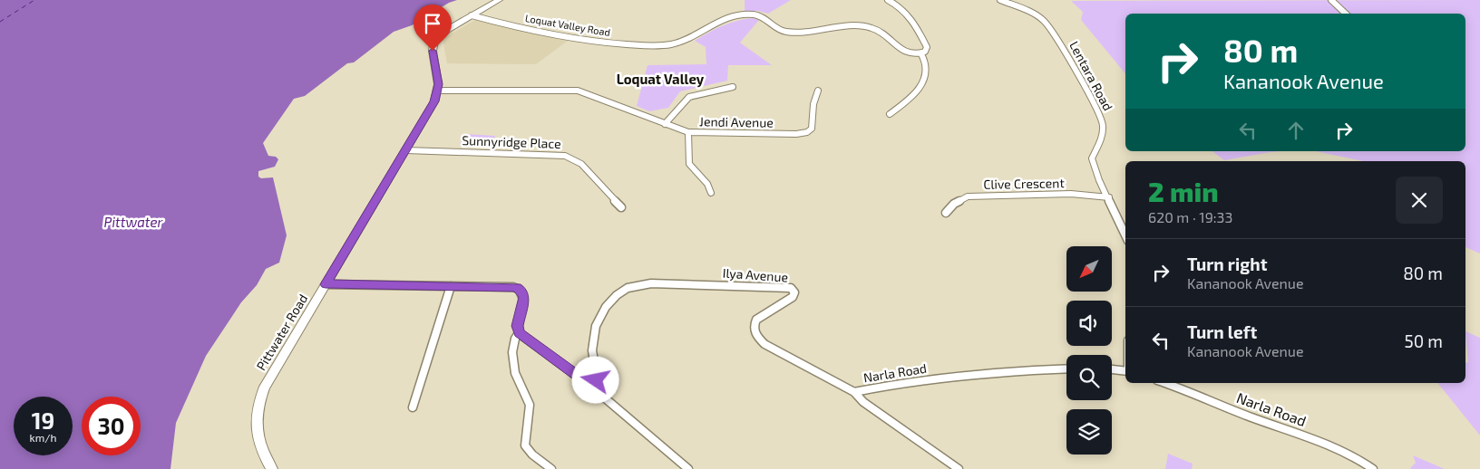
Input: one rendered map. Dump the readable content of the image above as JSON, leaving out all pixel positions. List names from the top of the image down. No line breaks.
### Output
{"streets":{"main road":["Pittwater Road"],"street":["Loquat Valley Road","Lentara Road","Jendi Avenue","Sunnyridge Place","Clive Crescent","Ilya Avenue","Narla Road"]},"crossings":[["Lentara Road","Clive Crescent"],["Jendi Avenue","Pittwater Road"],["Sunnyridge Place","Pittwater Road"],["Ilya Avenue","Narla Road"]],"districts":["Loquat Valley"],"water":["Pittwater"],"north":"bottom left","page":{"turn":["80 m","Kananook Avenue"],"heading":["2 min","620 m · 19:33"],"list":[{"name":"Turn right","note":"Kananook Avenue","value":"80 m"},{"name":"Turn left","note":"Kananook Avenue","value":"50 m"}],"speed":"19 km/h","limit":"30"}}
